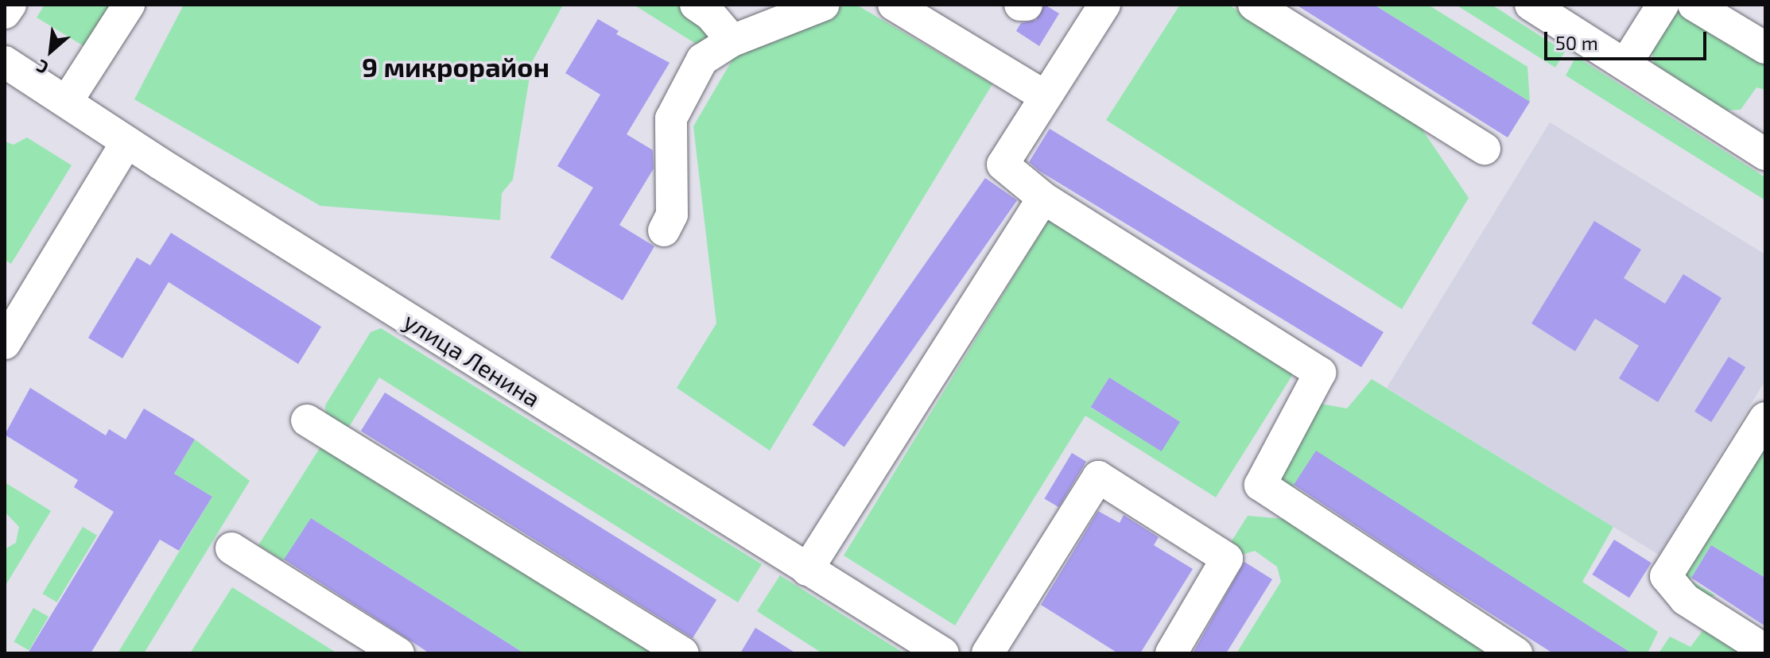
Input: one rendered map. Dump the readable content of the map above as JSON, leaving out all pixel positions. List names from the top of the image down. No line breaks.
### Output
{"streets":{"street":["улица Ленина"]},"districts":["9 микрорайон"],"scale_bar":"50 m","north":"bottom left"}
